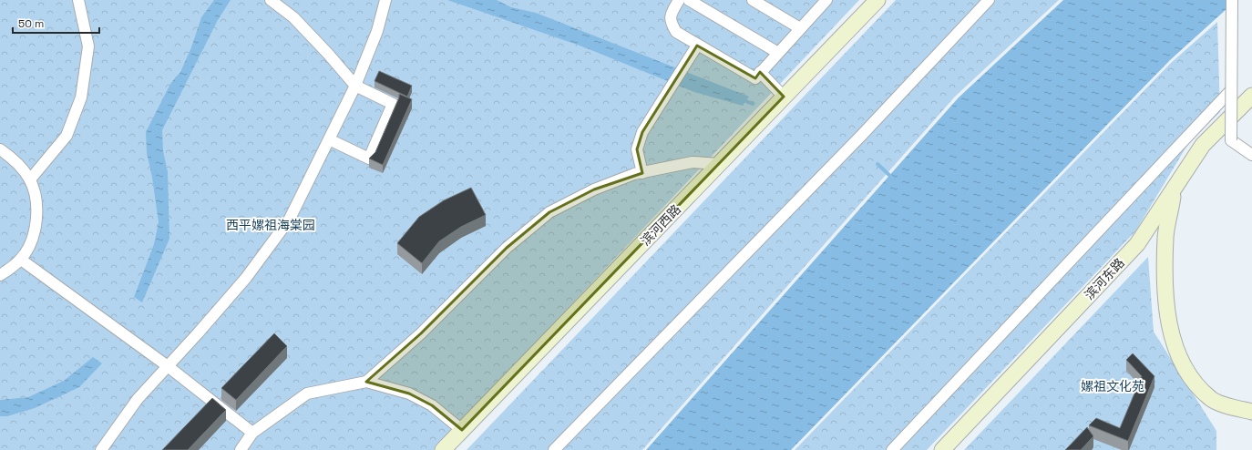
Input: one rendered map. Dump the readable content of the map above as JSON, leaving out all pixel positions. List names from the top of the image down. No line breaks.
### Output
{"streets":{"street":["滨河西路","滨河东路"]},"parks":["西平嫘祖海棠园","嫘祖文化苑"],"scale_bar":"50 m"}
